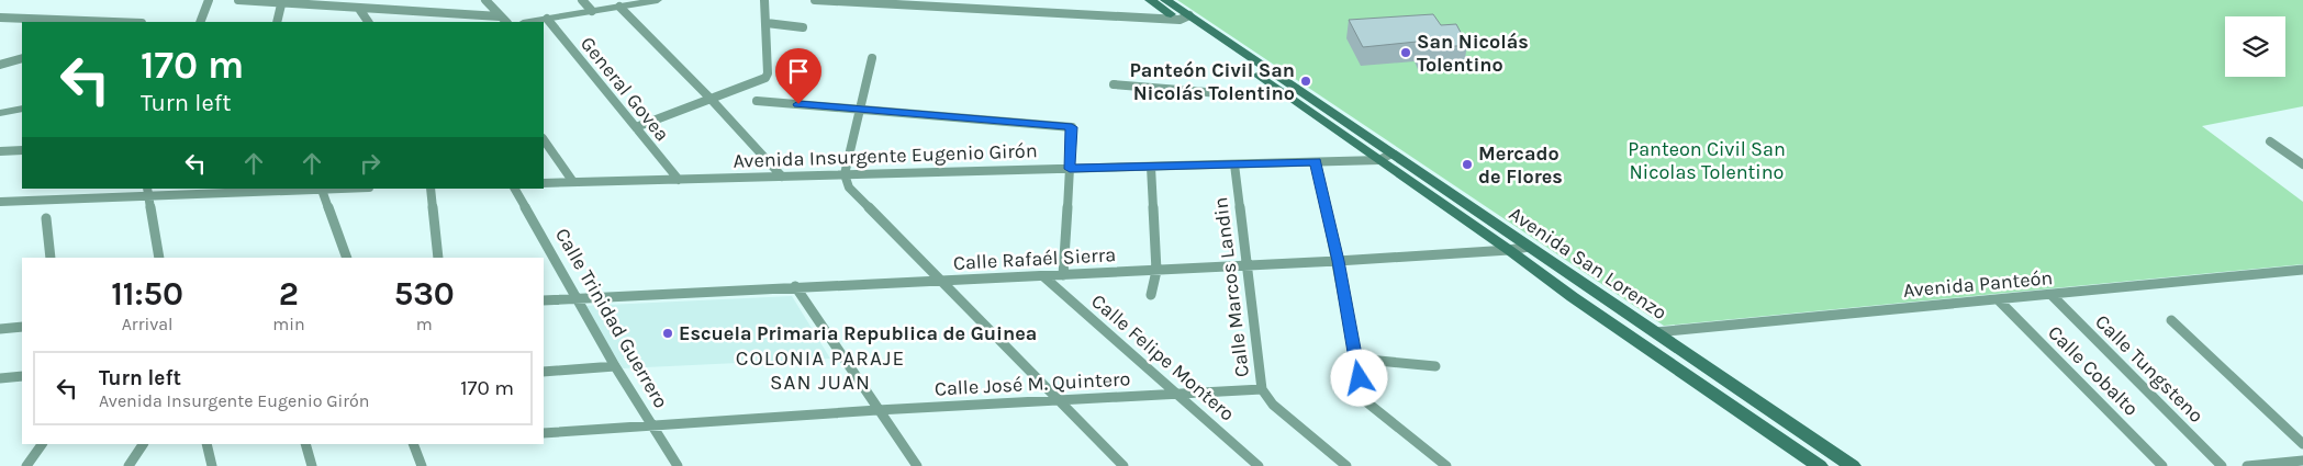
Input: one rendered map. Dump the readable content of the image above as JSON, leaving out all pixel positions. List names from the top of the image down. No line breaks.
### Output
{"streets":{"main road":["Avenida San Lorenzo"],"street":["General Govea","Avenida Insurgente Eugenio Girón","Calle Rafaél Sierra","Avenida Panteón","Calle Marcos Landin","Calle Trinidad Guerrero","Calle Felipe Montero","Calle Tungsteno","Calle Cobalto","Calle José M. Quintero"]},"crossings":[["General Govea","Avenida Insurgente Eugenio Girón"],["Avenida Insurgente Eugenio Girón","Avenida San Lorenzo"],["Avenida Insurgente Eugenio Girón","Calle Marcos Landin"],["Calle Rafaél Sierra","Avenida San Lorenzo"],["Calle Rafaél Sierra","Calle Marcos Landin"],["Calle Rafaél Sierra","Calle Trinidad Guerrero"],["Calle Rafaél Sierra","Calle Felipe Montero"],["Avenida San Lorenzo","Avenida Panteón"],["Avenida Panteón","Calle Tungsteno"],["Avenida Panteón","Calle Cobalto"],["Calle Marcos Landin","Calle José M. Quintero"],["Calle Trinidad Guerrero","Calle José M. Quintero"],["Calle Felipe Montero","Calle José M. Quintero"]],"districts":["COLONIA PARAJE SAN JUAN"],"parks":["Panteon Civil San Nicolas Tolentino"],"places":["San Nicolás Tolentino","Panteón Civil San Nicolás Tolentino","Mercado de Flores","Escuela Primaria Republica de Guinea"],"page":{"turn":["170 m","Turn left"],"eta":["11:50","Arrival","2","min","530","m"],"list":[{"name":"Turn left","note":"Avenida Insurgente Eugenio Girón","value":"170 m"}]}}
